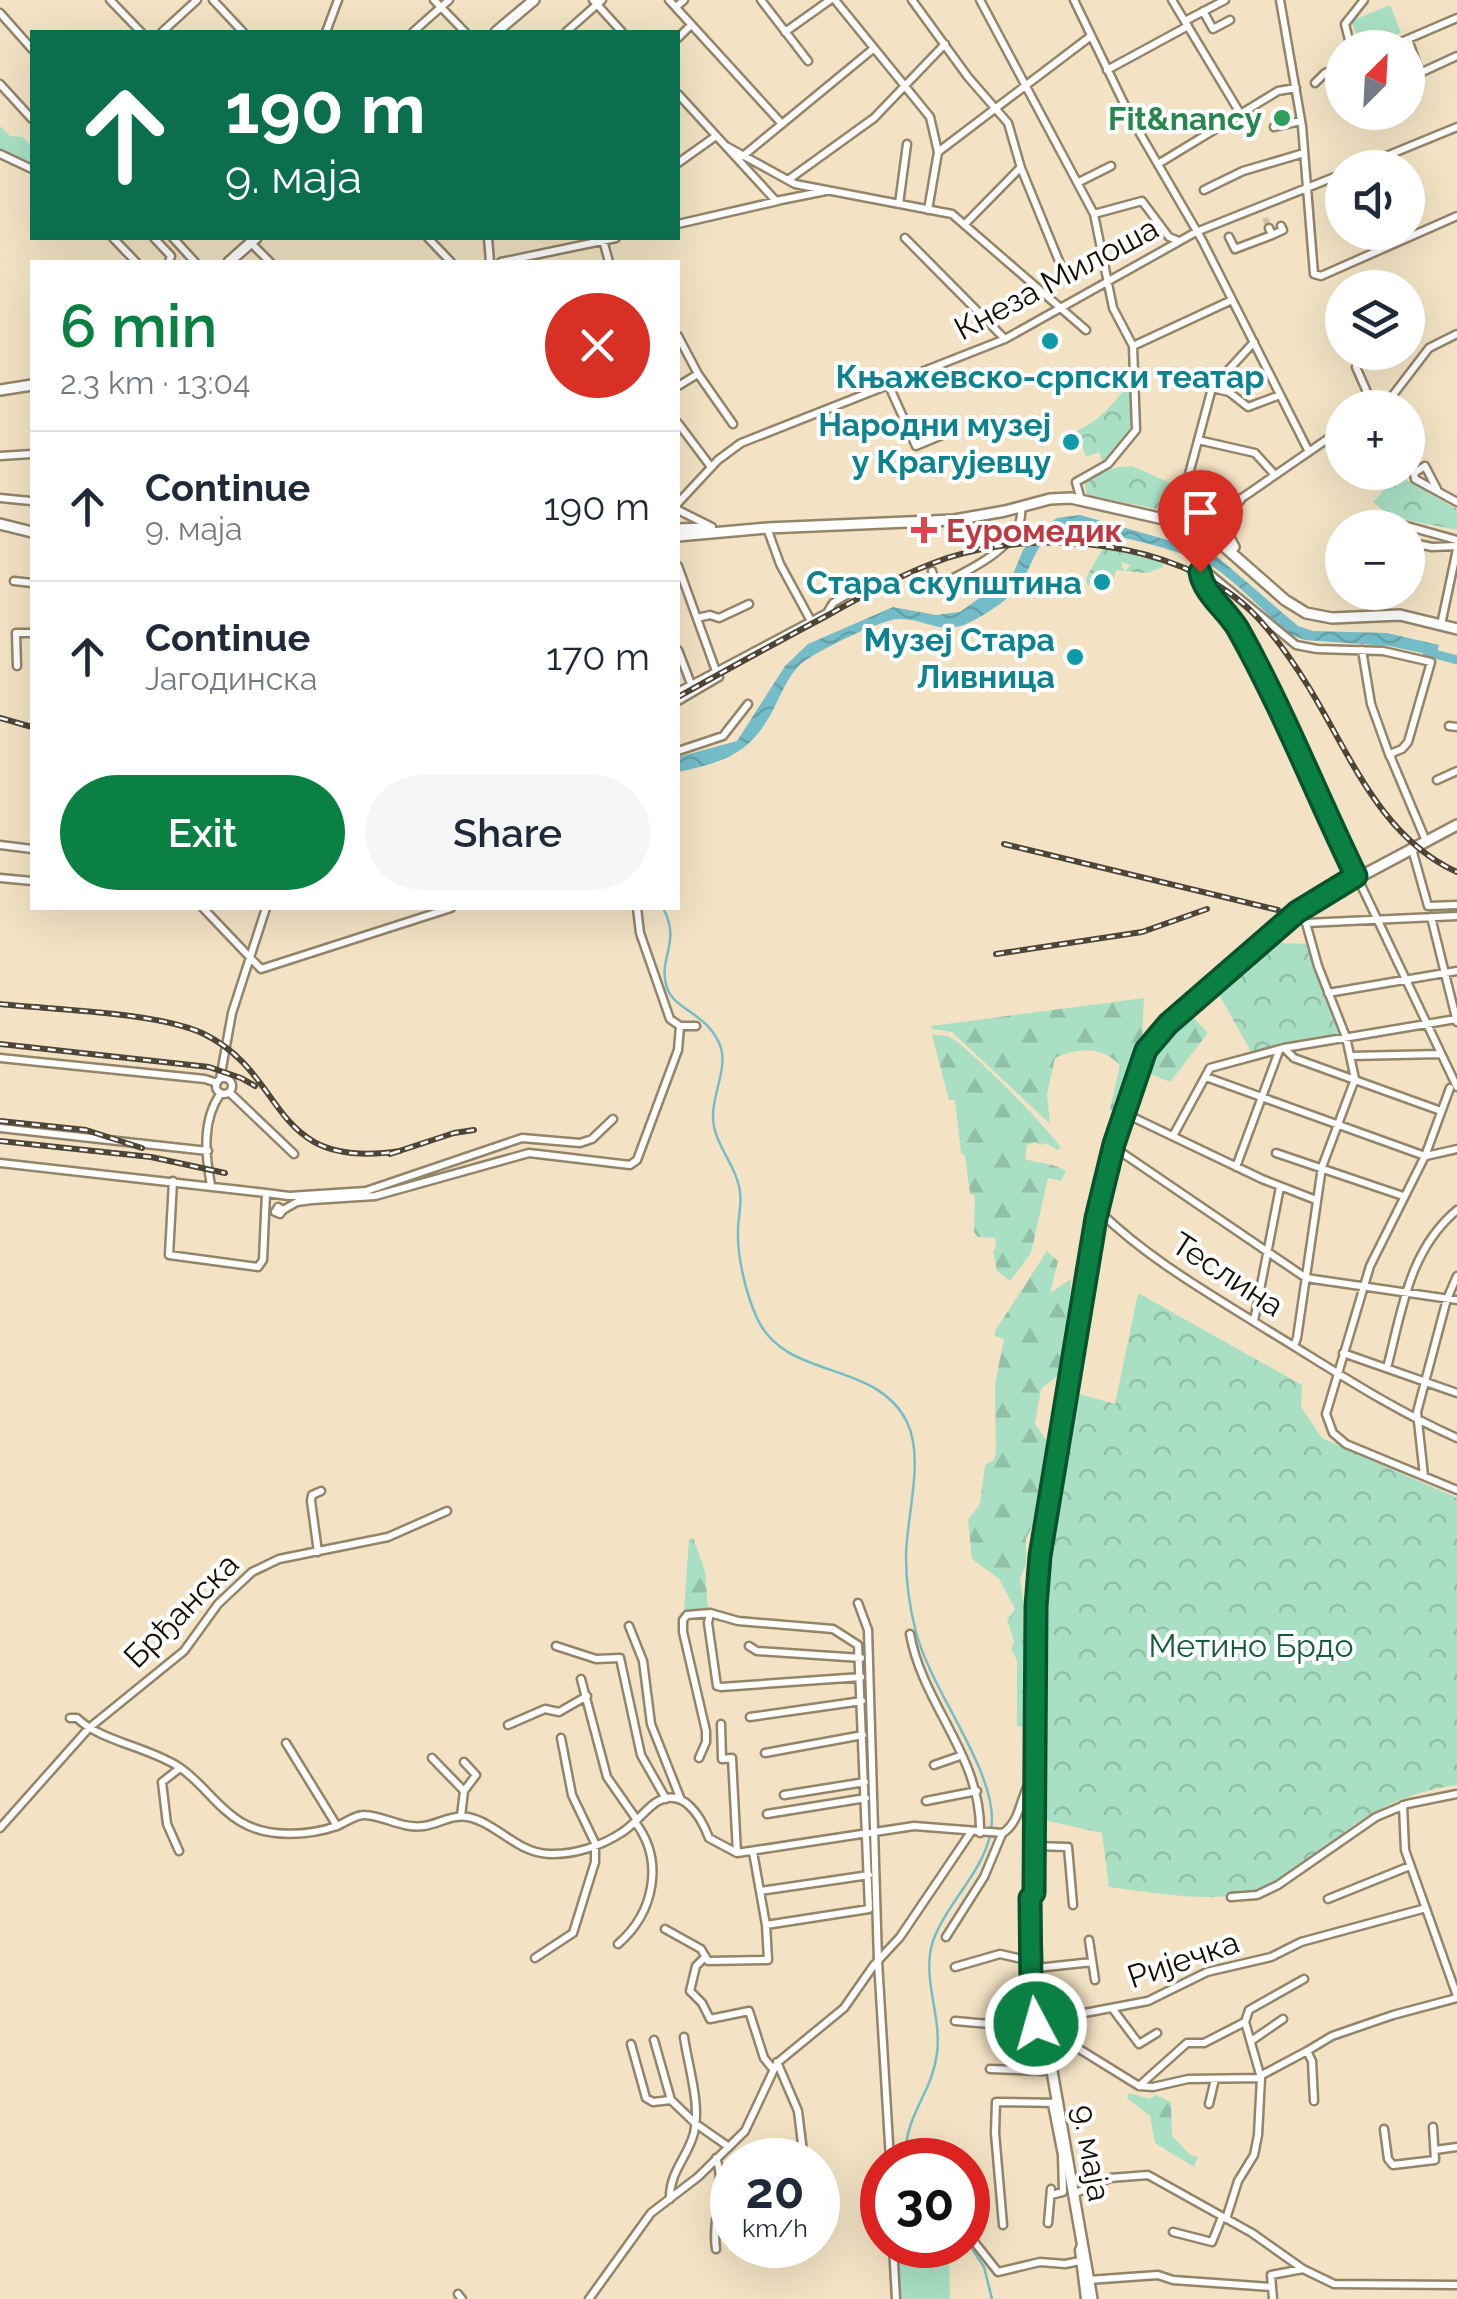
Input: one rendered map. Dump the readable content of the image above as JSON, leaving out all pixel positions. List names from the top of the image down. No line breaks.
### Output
{"streets":{"main road":["9. маја"],"street":["Кнеза Милоша","Теслина","Брђанска","Ријечка"]},"crossings":[["Теслина","9. маја"],["Ријечка","9. маја"]],"parks":["Метино Брдо"],"places":{"other":["Fit&nancy","Књажевско-српски театар","Народни музеј у Крагујевцу","Стара скупштина","Музеј Стара Ливница"],"health":["Еуромедик"]},"north":"top right","page":{"map_buttons":["+","−"],"turn":["190 m","9. маја"],"heading":["6 min","2.3 km · 13:04"],"list":[{"name":"Continue","note":"9. маја","value":"190 m"},{"name":"Continue","note":"Јагодинска","value":"170 m"}],"buttons":["Exit","Share"],"speed":"20 km/h","limit":"30"}}
